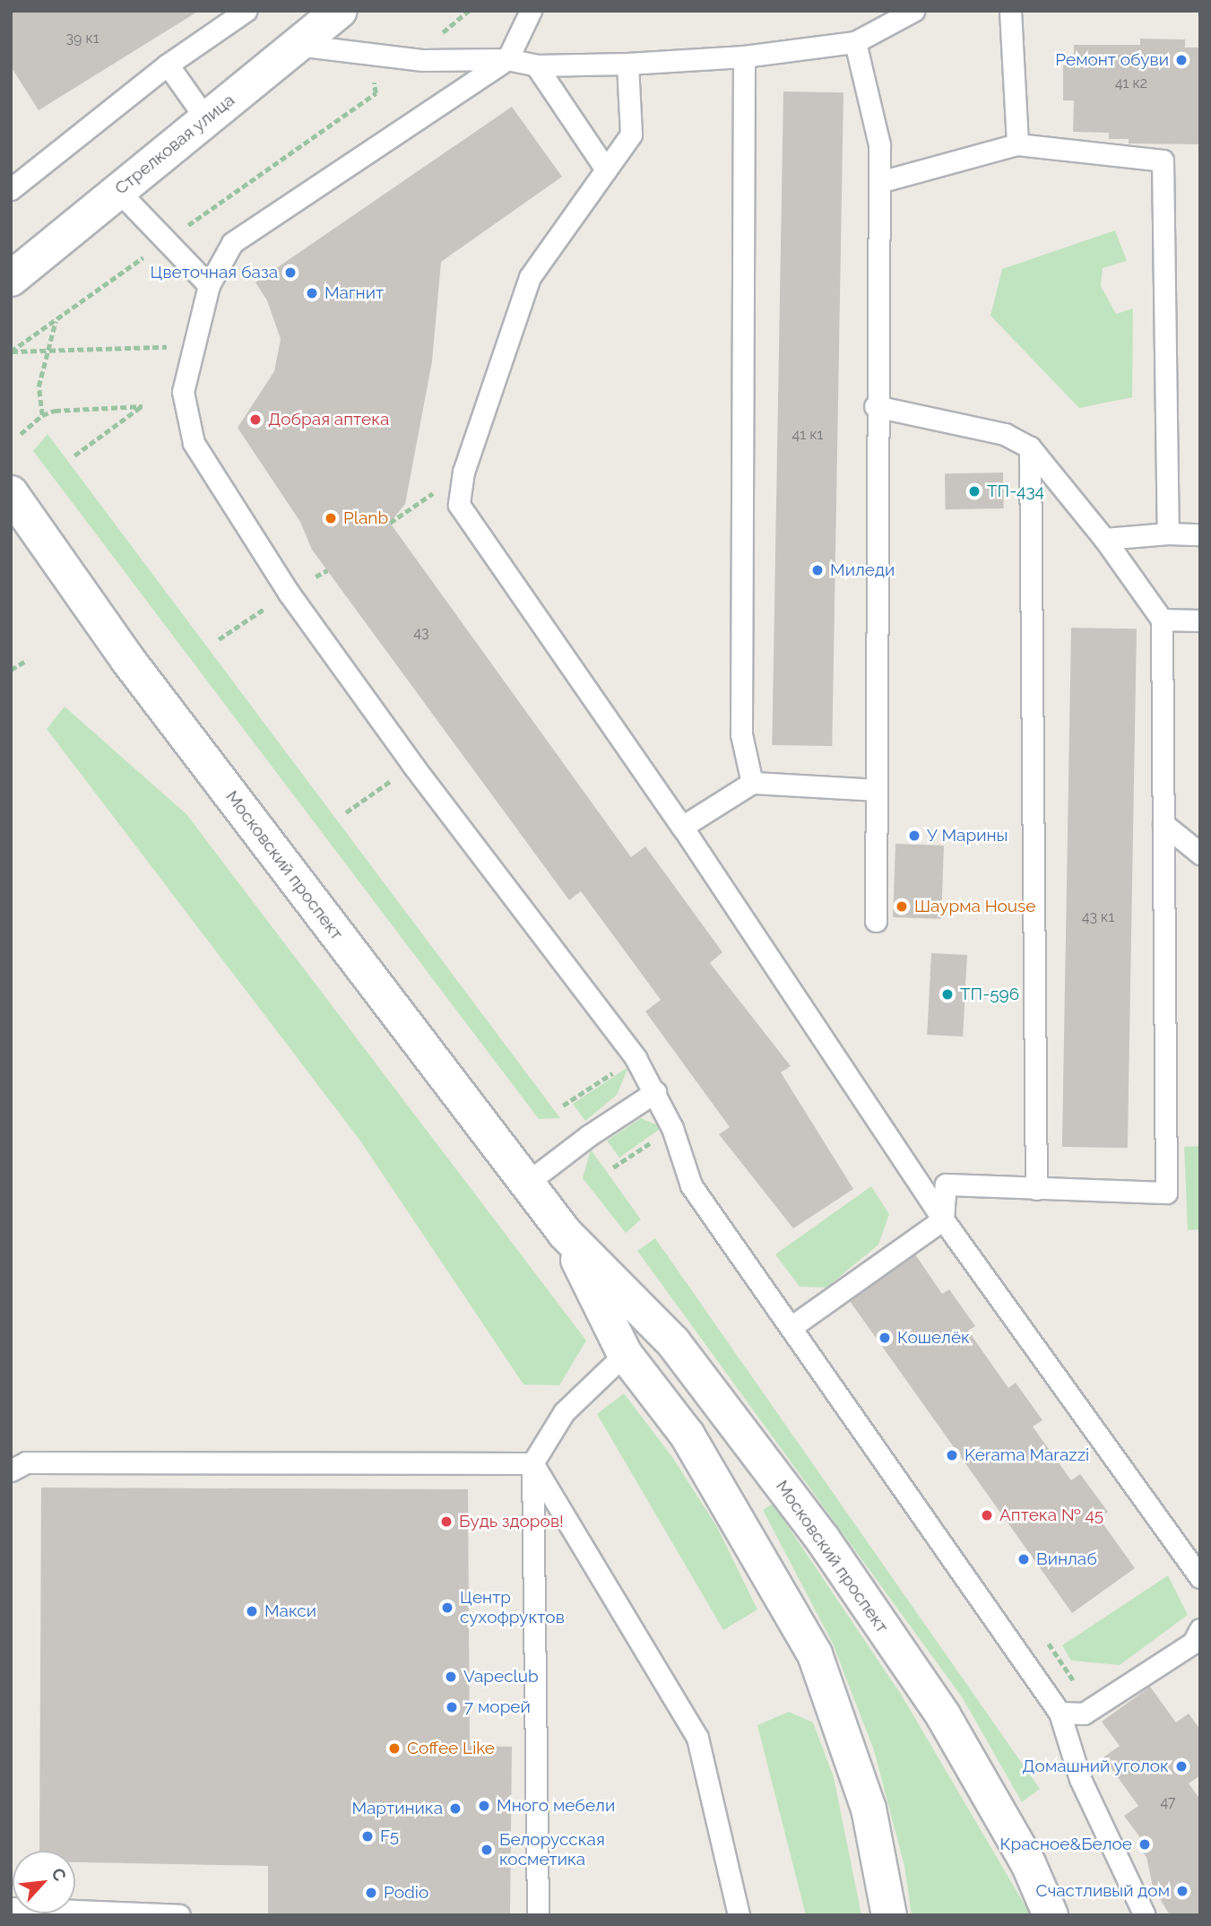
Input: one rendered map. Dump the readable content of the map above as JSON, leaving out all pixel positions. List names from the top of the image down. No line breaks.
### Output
{"streets":{"main road":["Стрелковая улица","Московский проспект"]},"places":["Ремонт обуви","Цветочная база","Магнит","Добрая аптека","ТП-434","Planb","Миледи","У Марины","Шаурма House","ТП-596","Кошелёк","Kerama Marazzi","Аптека № 45","Будь здоров!","Винлаб","Центр сухофруктов","Макси","Vapeclub","7 морей","Coffee Like","Домашний уголок","Много мебели","Мартиника","F5","Красное&Белое","Белорусская косметика","Счастливый дом","Podio"],"house_numbers":["39 к1","41 к2","41 к1","43","43 к1","47"],"north":"top right"}
